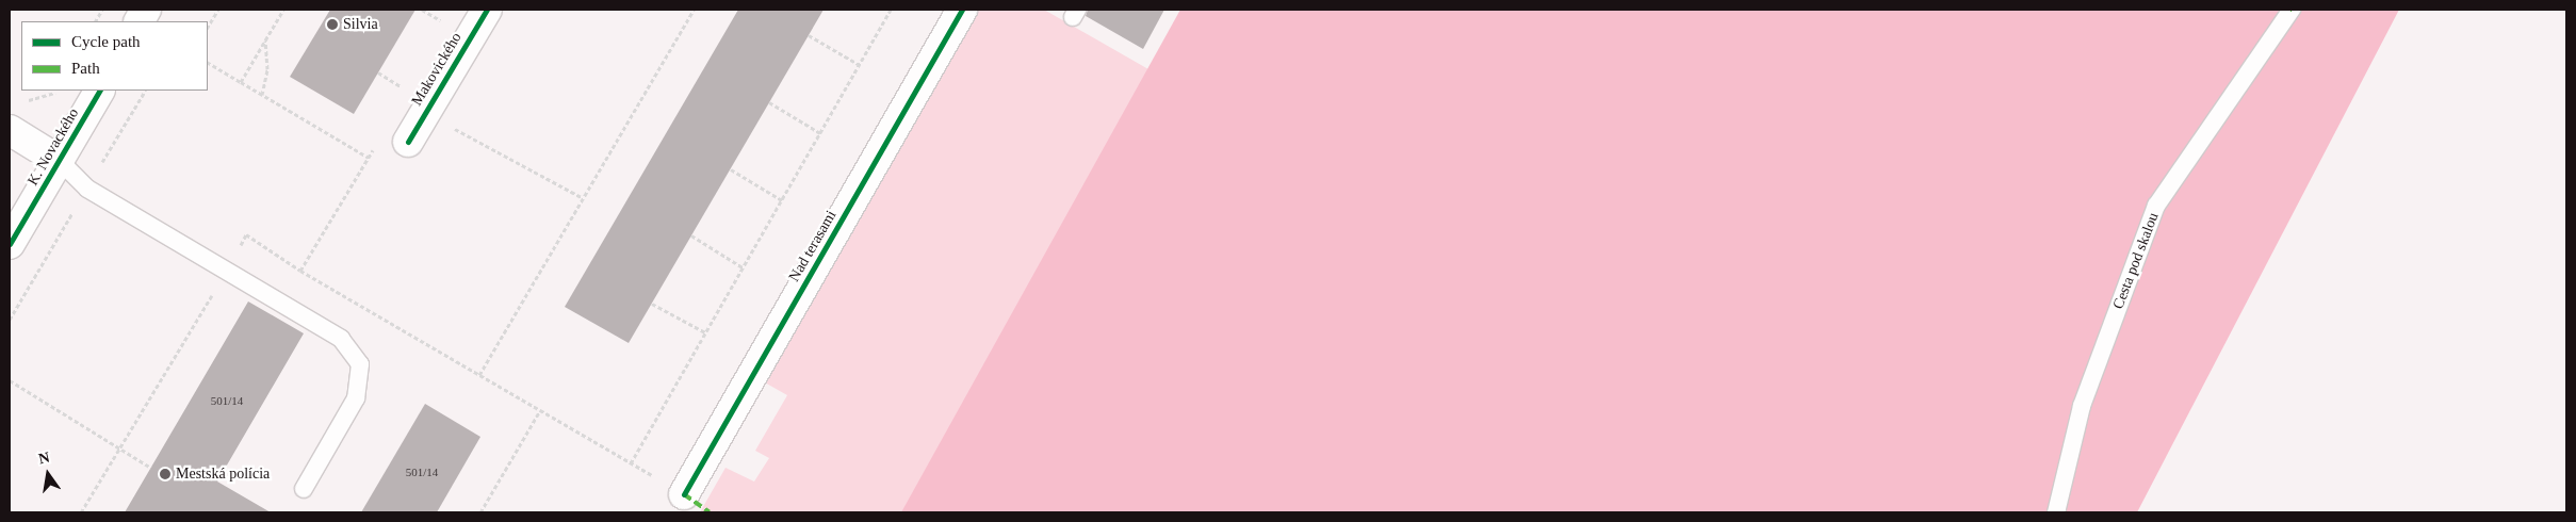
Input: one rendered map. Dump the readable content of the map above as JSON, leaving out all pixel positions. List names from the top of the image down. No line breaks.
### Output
{"streets":{"street":["Makovického","K. Novackého","Nad terasami"],"lane":["Cesta pod skalou"]},"places":["Silvia","Mestská polícia"],"house_numbers":["501/14","501/14"],"legend":["Cycle path","Path"],"north":"top"}
